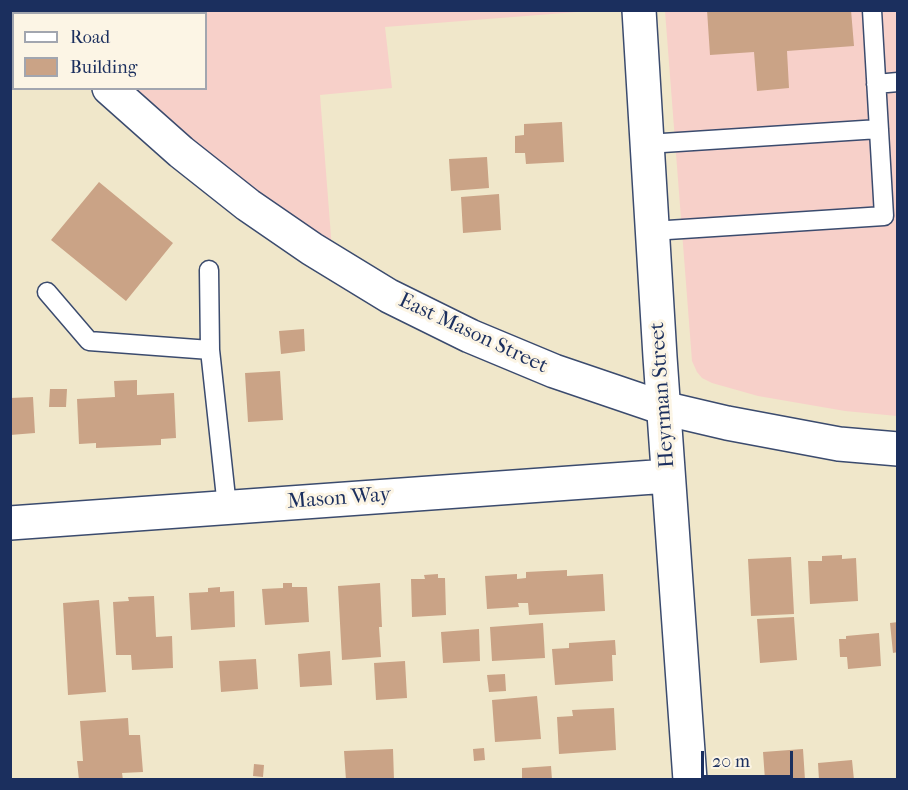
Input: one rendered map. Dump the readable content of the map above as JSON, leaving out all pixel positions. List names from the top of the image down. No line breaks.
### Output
{"streets":{"street":["East Mason Street","Heyrman Street","Mason Way"]},"crossings":[["East Mason Street","Heyrman Street"],["Heyrman Street","Mason Way"]],"legend":["Road","Building"],"scale_bar":"20 m"}
